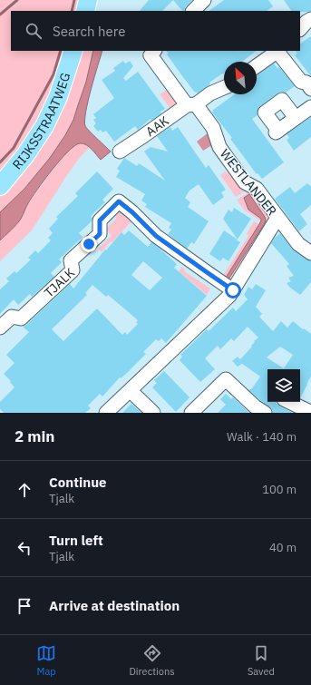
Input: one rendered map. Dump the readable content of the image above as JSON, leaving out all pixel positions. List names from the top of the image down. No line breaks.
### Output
{"streets":{"main road":["RIJKSSTRAATWEG"],"street":["AAK","WESTLANDER","TJALK"]},"crossings":[["AAK","WESTLANDER"],["WESTLANDER","TJALK"]],"north":"top left","page":{"search":"Search here","heading":["2 min","Walk · 140 m"],"list":[["Continue","Tjalk","100 m"],["Turn left","Tjalk","40 m"],"Arrive at destination"],"nav":["Map","Directions","Saved"]}}
